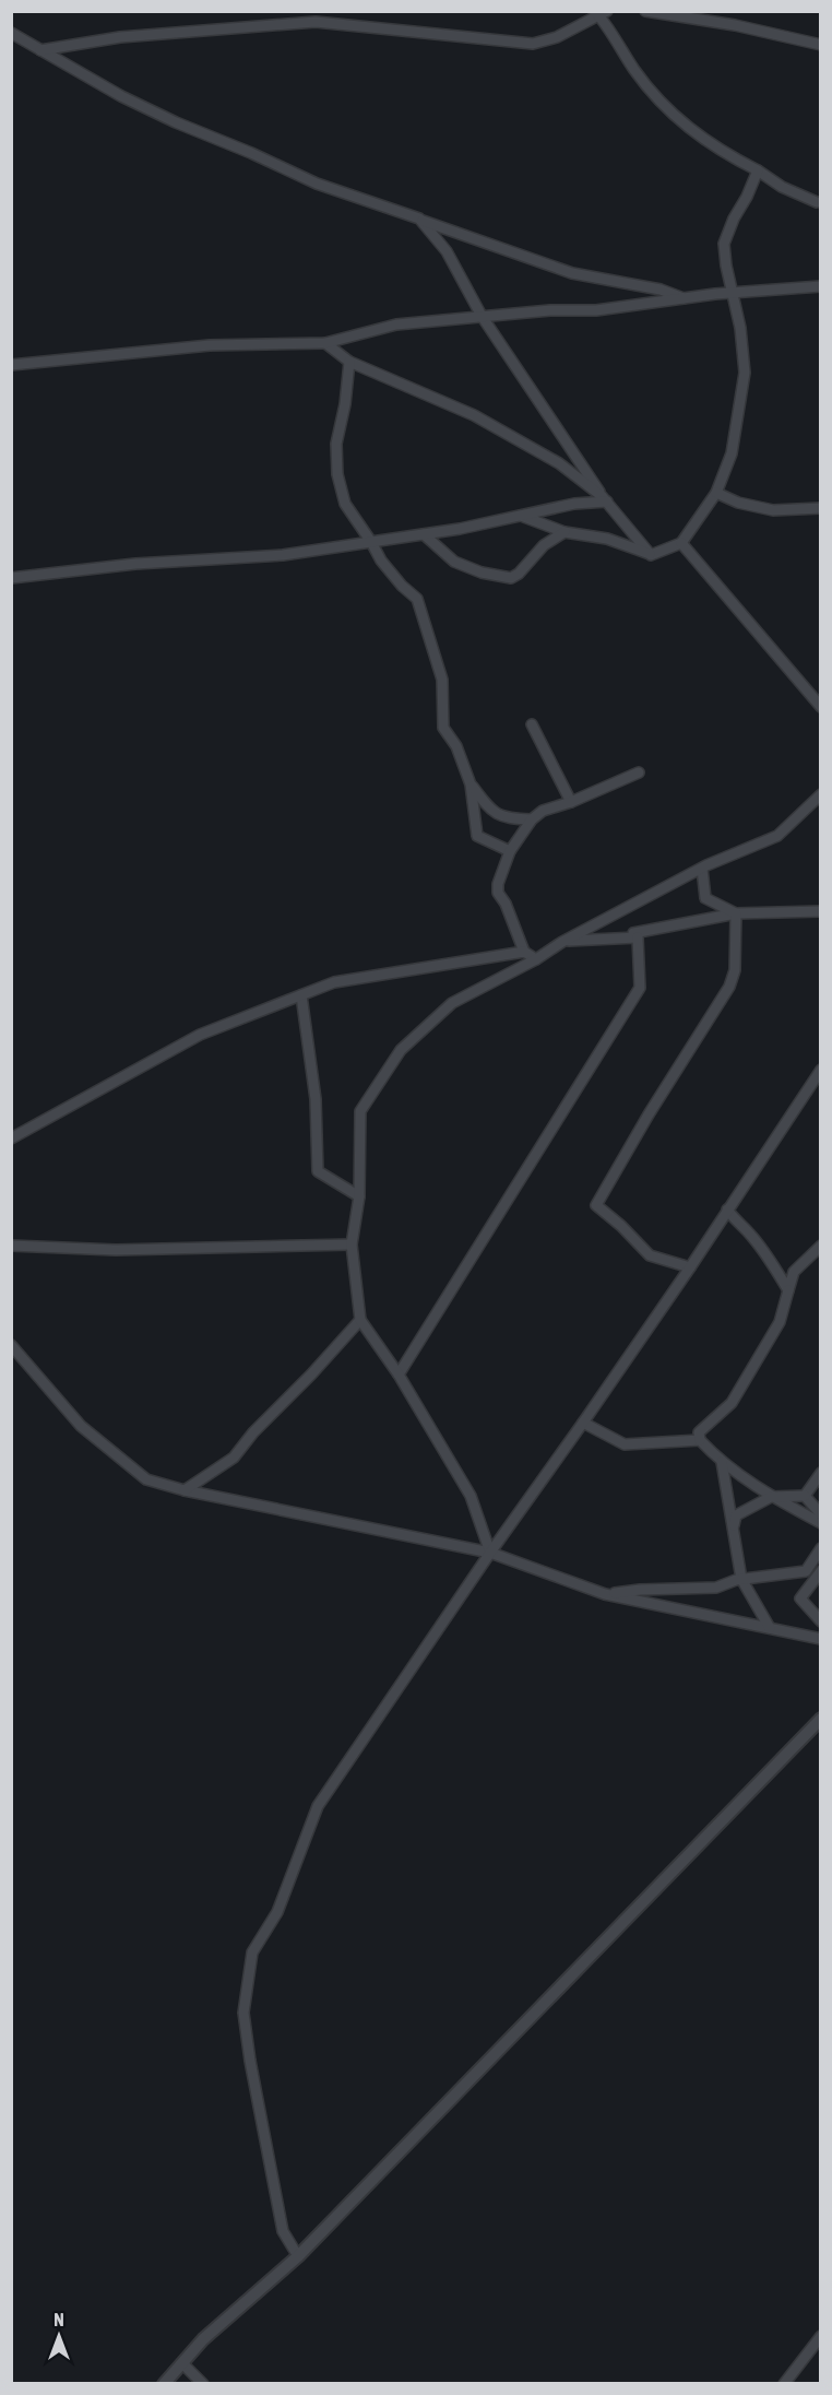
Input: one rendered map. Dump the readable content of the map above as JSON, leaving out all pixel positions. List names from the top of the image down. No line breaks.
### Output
{"north":"top"}
